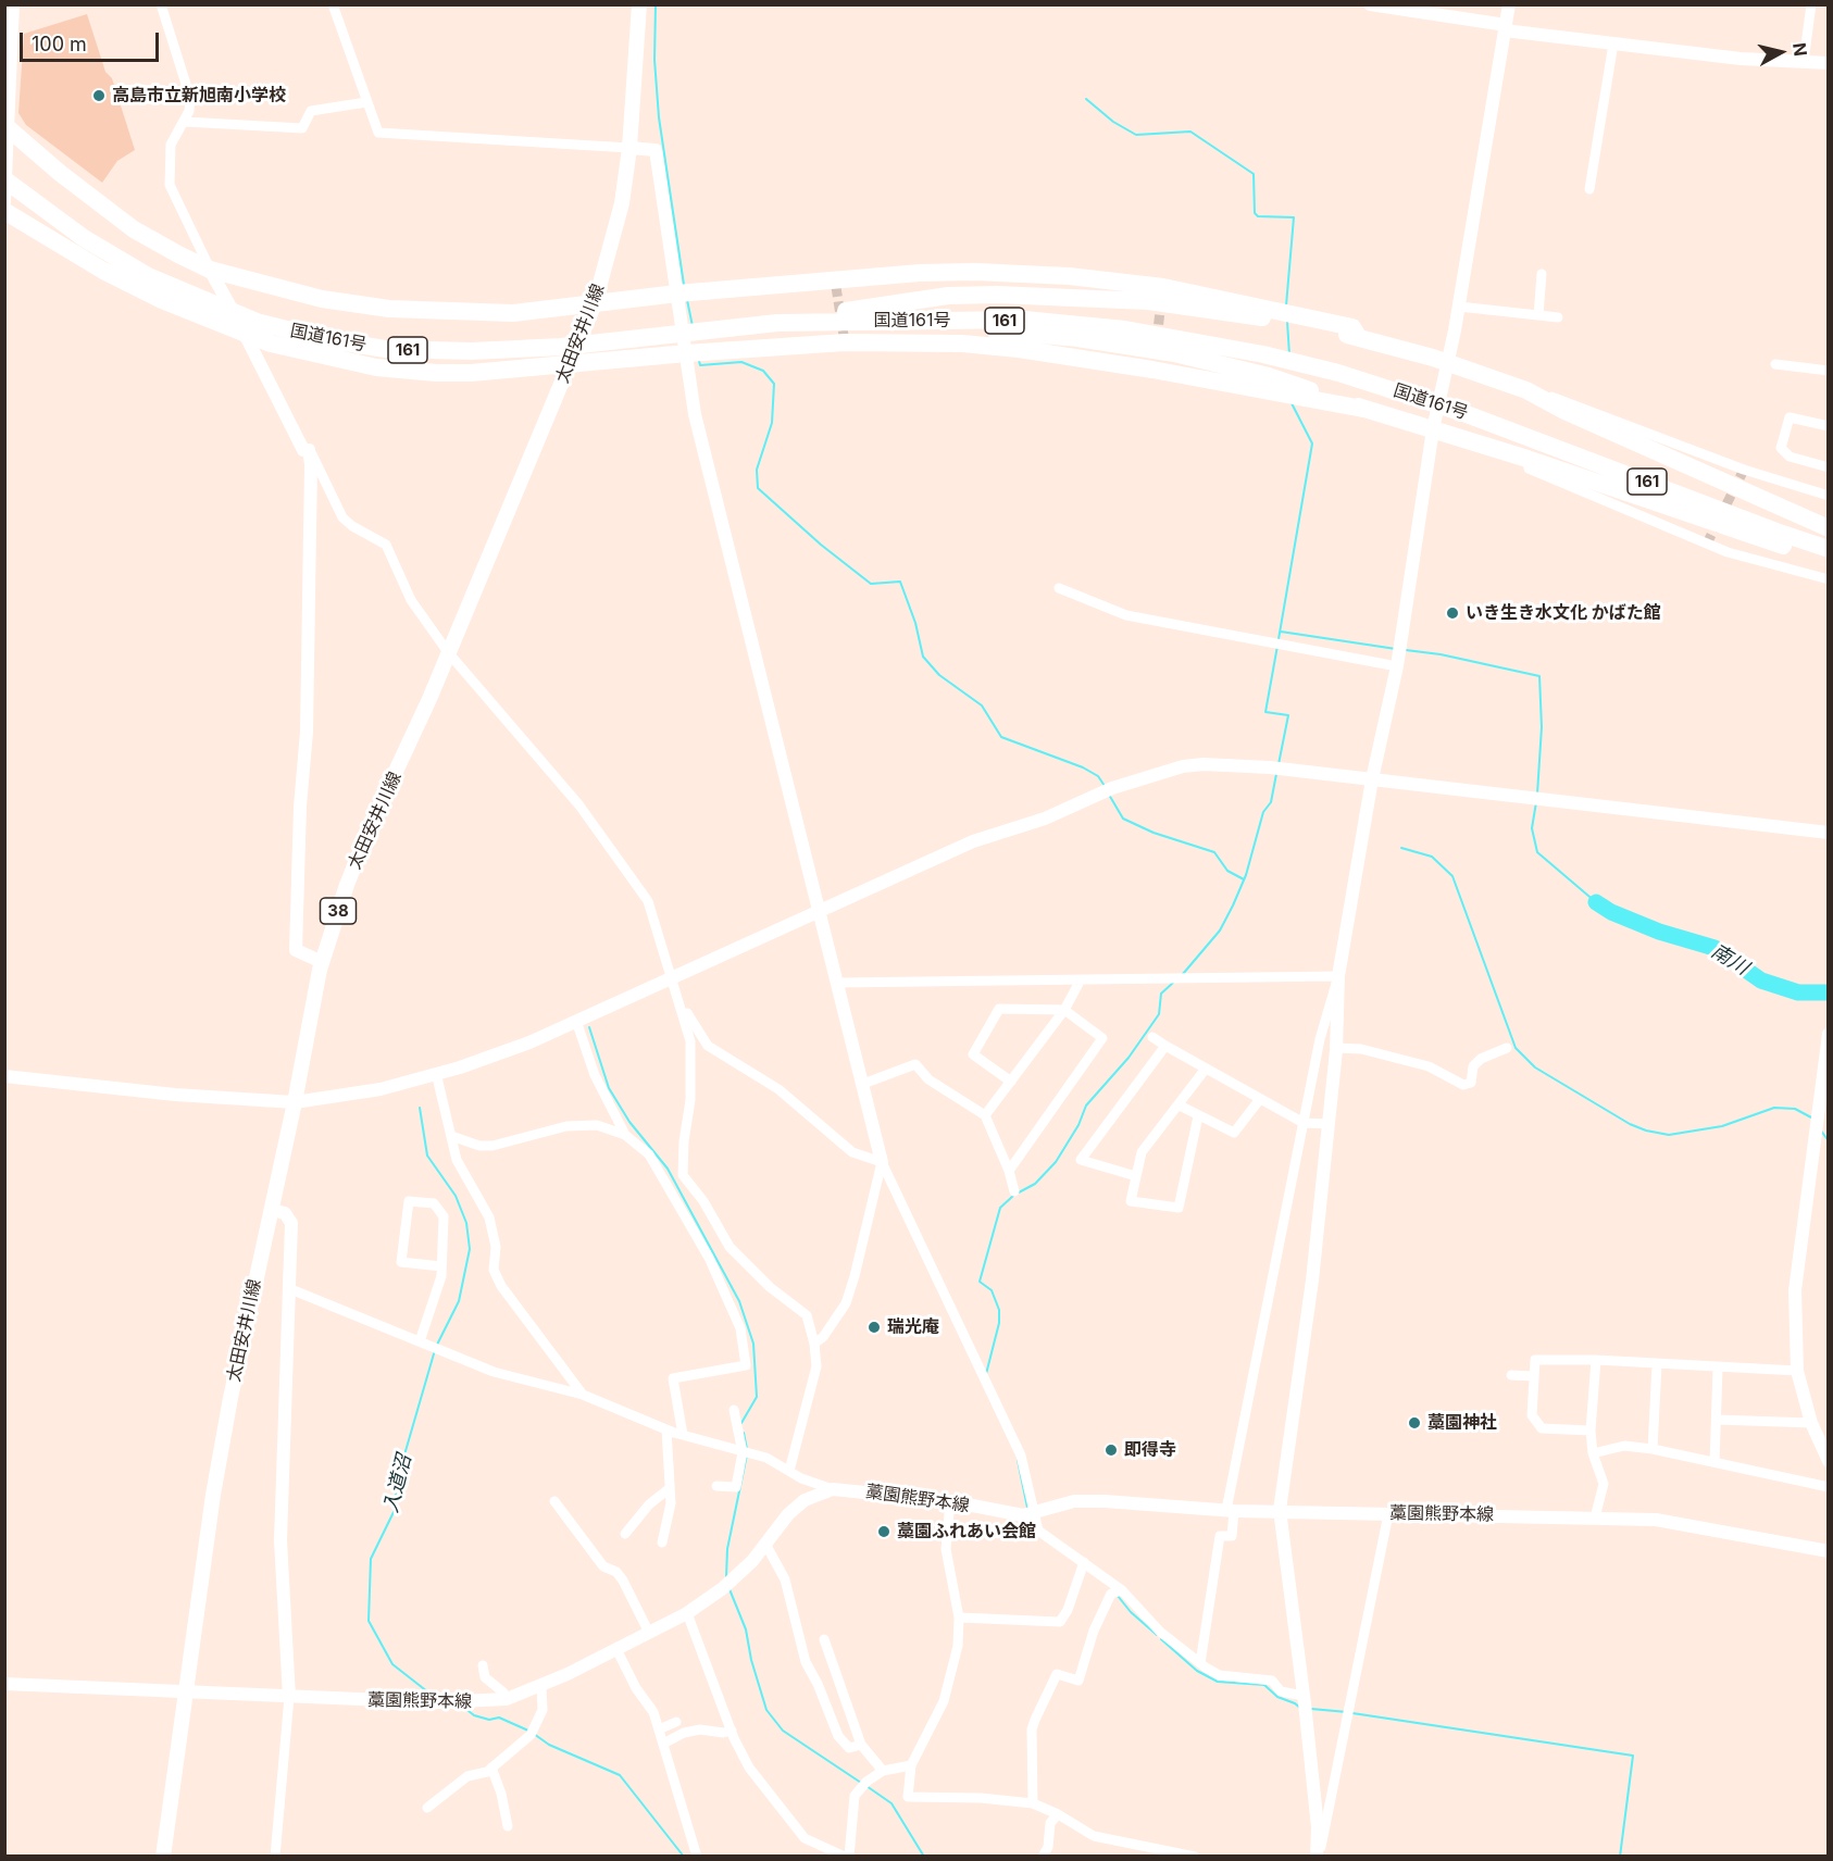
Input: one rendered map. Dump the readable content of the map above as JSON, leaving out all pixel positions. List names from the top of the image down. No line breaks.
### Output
{"streets":{"highway":["国道161号","161"],"main road":["太田安井川線","38"],"street":["藁園熊野本線"]},"crossings":[["太田安井川線","藁園熊野本線"]],"water":["南川","入道沼"],"places":["高島市立新旭南小学校","いき生き水文化 かばた館","瑞光庵","藁園神社","即得寺","藁園ふれあい会館"],"scale_bar":"100 m","north":"right"}
